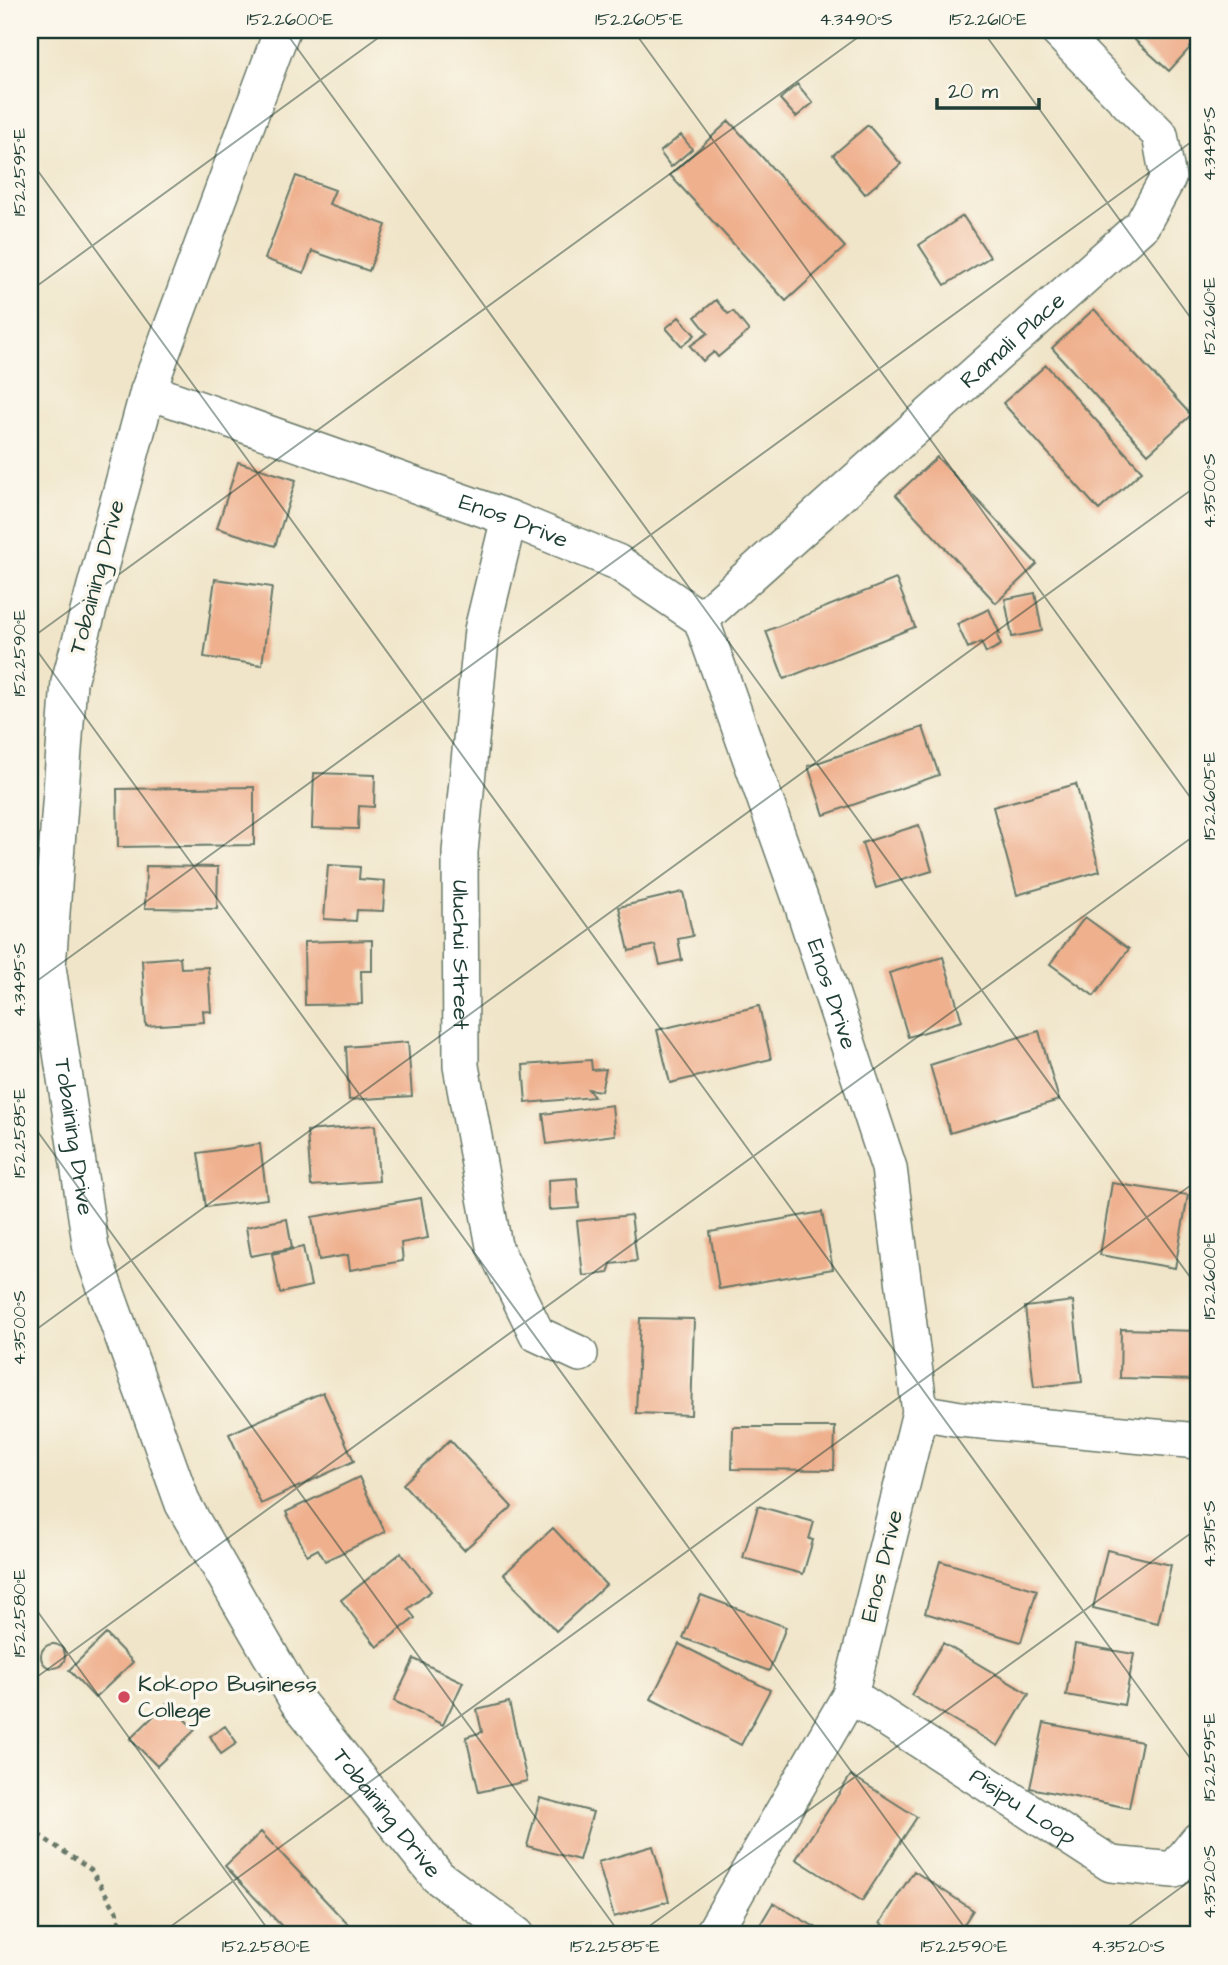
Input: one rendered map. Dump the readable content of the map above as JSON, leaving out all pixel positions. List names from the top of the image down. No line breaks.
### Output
{"streets":{"street":["Ramali Place","Enos Drive","Tobaining Drive","Uluchui Street","Pisipu Loop"]},"crossings":[["Ramali Place","Enos Drive"],["Enos Drive","Tobaining Drive"],["Enos Drive","Uluchui Street"],["Enos Drive","Pisipu Loop"]],"places":["Kokopo Business College"],"scale_bar":"20 m","coordinates":["152.2600°E","152.2605°E","4.3490°S","152.2610°E","4.3495°S","152.2595°E","4.3500°S","152.2590°E","152.2585°E","4.3515°S","152.2580°E","4.3520°S"]}
